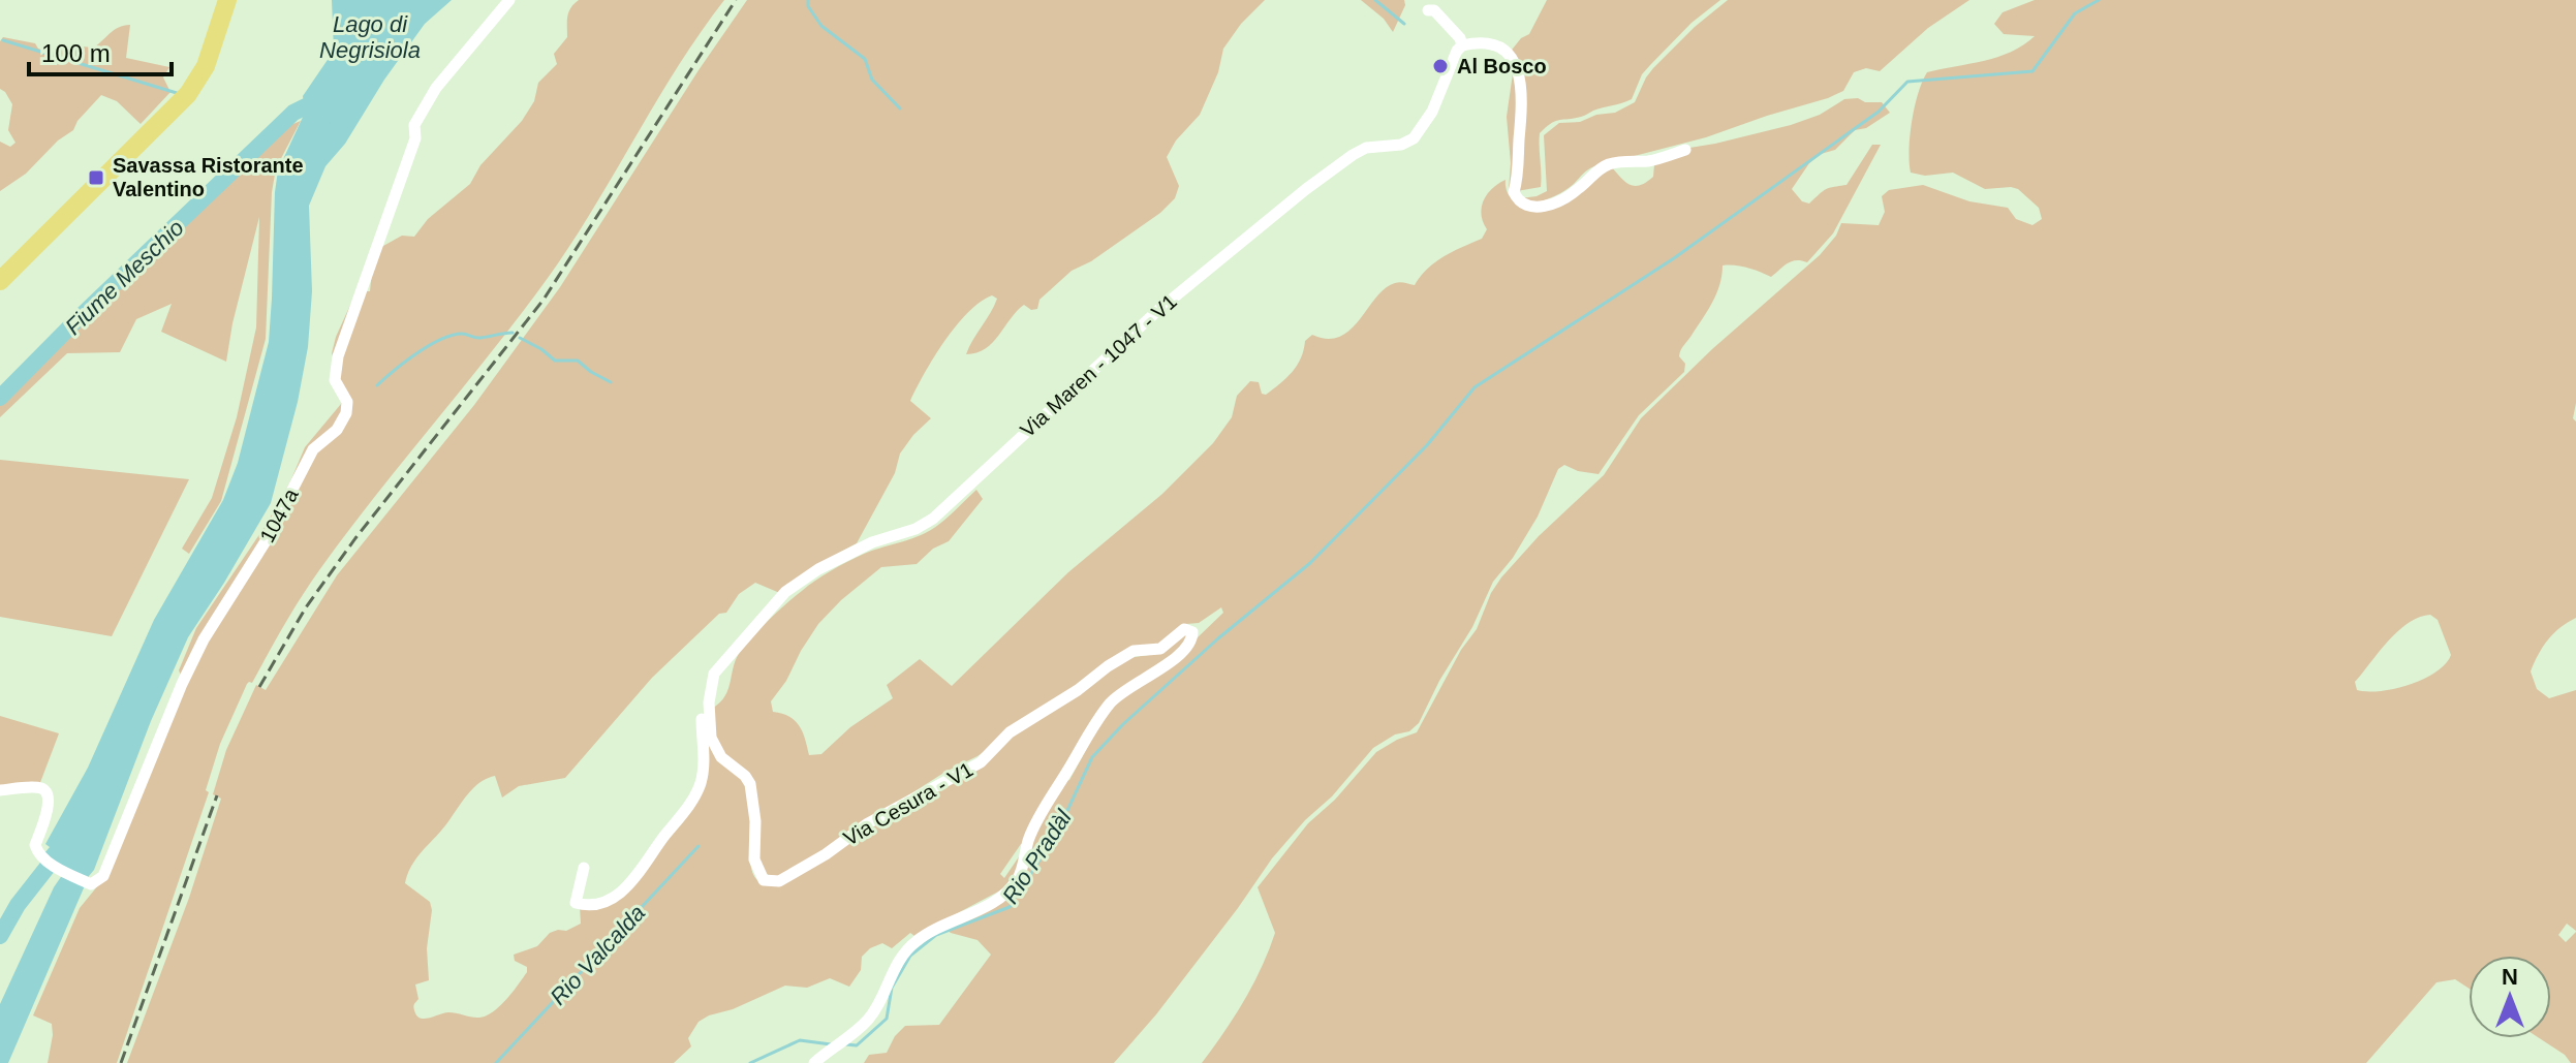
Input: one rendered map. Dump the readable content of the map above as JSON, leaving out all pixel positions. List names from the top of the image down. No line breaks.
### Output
{"streets":{"street":["Via Maren - 1047 - V1","1047a","Via Cesura - V1"]},"crossings":[["Via Maren - 1047 - V1","Via Cesura - V1"]],"water":["Lago di Negrisiola","Fiume Meschio","Rio Pradàl","Rio Valcalda"],"places":{"other":["Al Bosco"],"transit":["Savassa Ristorante Valentino"]},"scale_bar":"100 m","north":"top"}
